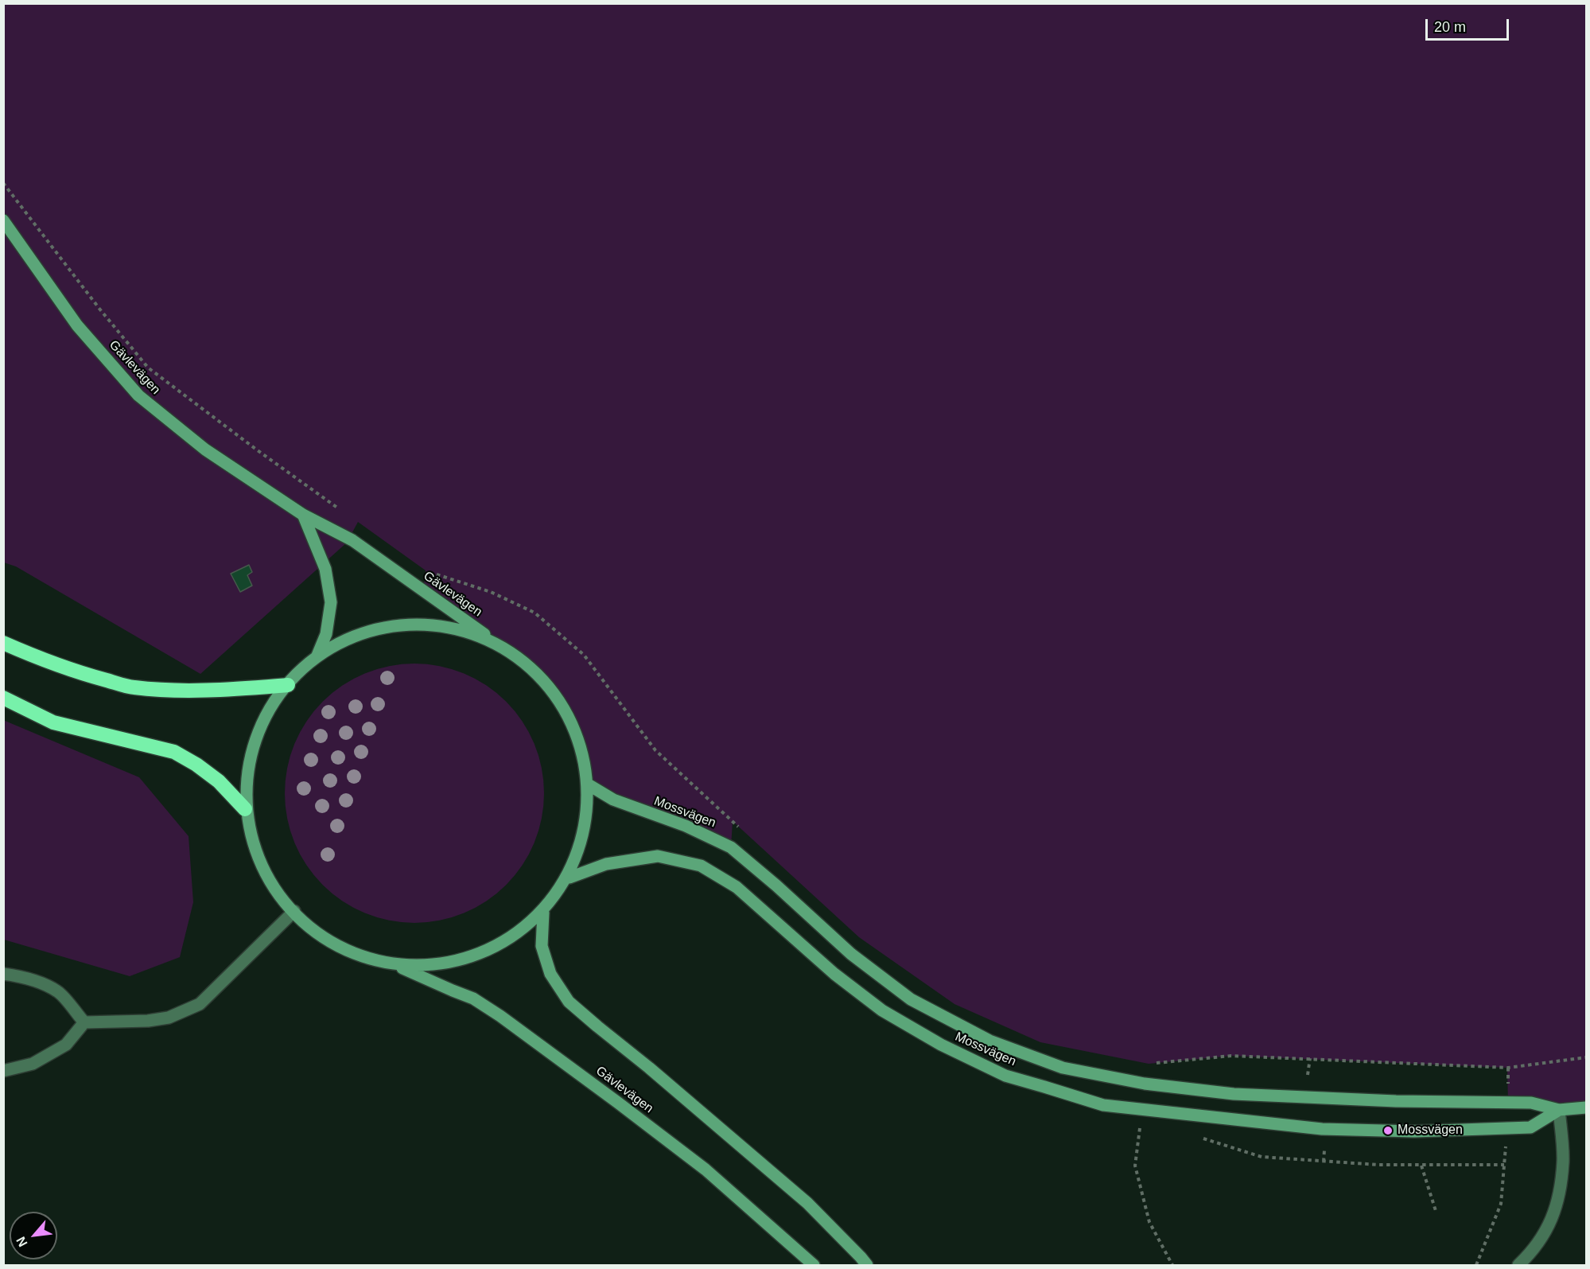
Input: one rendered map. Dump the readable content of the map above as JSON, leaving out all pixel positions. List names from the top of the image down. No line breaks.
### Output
{"streets":{"main road":["Gävlevägen","Mossvägen"]},"places":["Mossvägen"],"scale_bar":"20 m","north":"bottom left"}
